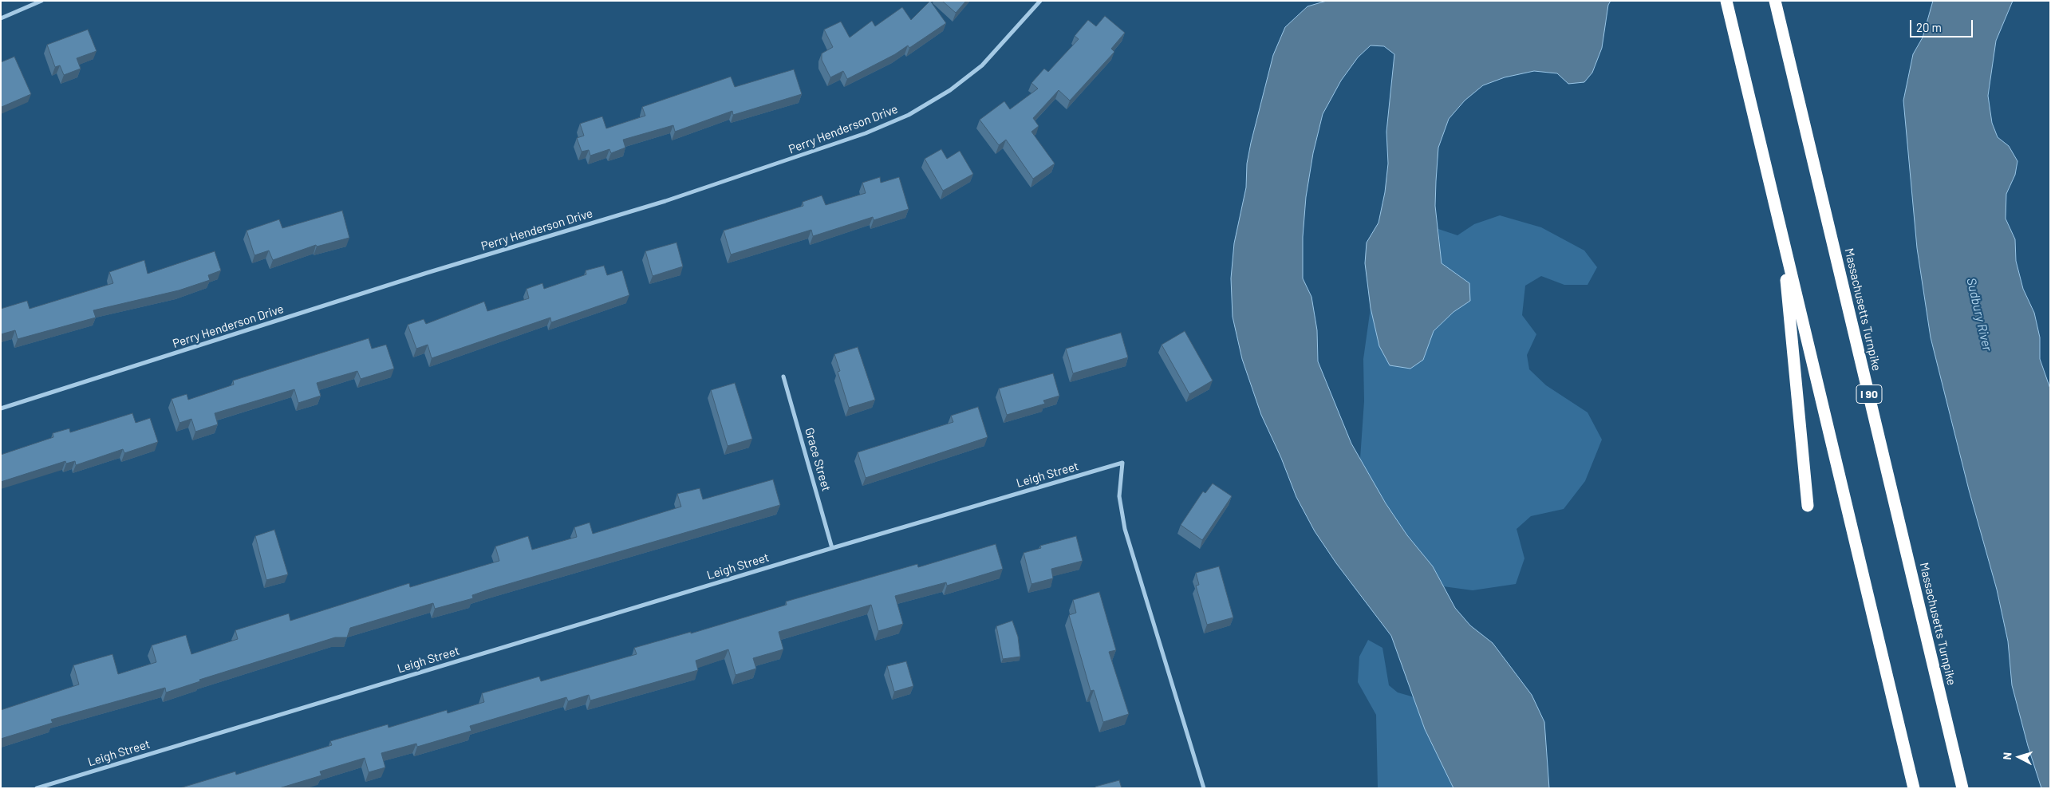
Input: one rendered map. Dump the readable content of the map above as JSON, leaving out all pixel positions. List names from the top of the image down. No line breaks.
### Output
{"streets":{"highway":["Massachusetts Turnpike","I 90"],"street":["Perry Henderson Drive","Grace Street","Leigh Street"]},"crossings":[["Grace Street","Leigh Street"]],"water":["Sudbury River"],"scale_bar":"20 m","north":"left"}
